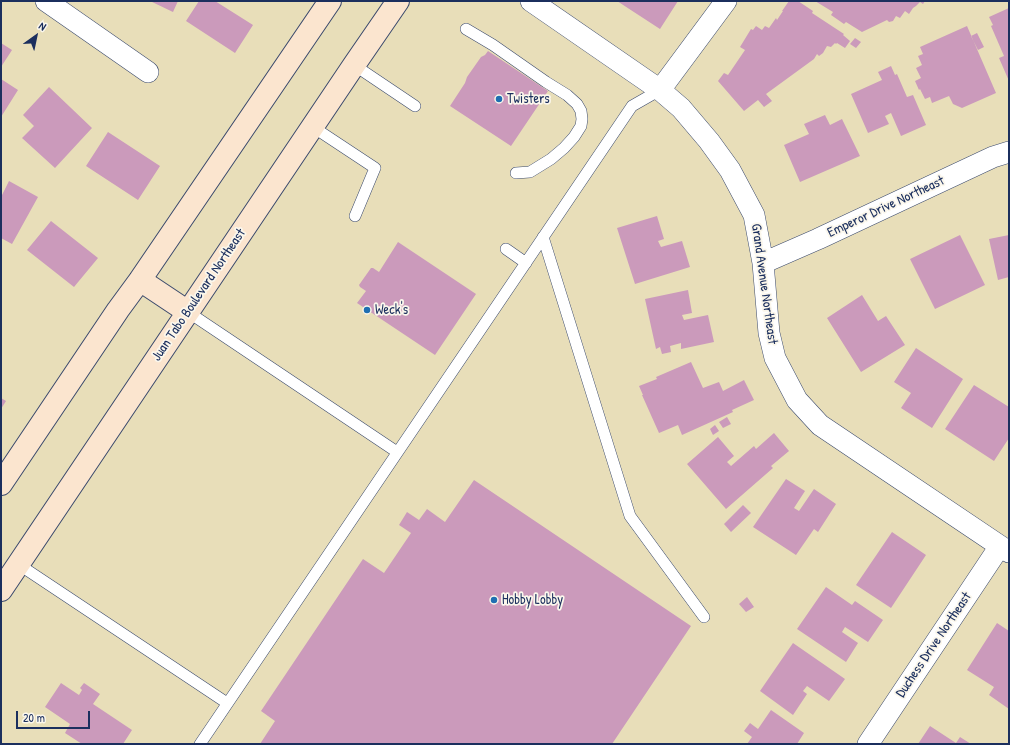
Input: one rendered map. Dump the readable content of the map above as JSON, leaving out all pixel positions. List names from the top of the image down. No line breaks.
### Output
{"streets":{"main road":["Juan Tabo Boulevard Northeast"],"street":["Emperor Drive Northeast","Grand Avenue Northeast","Duchess Drive Northeast"]},"crossings":[["Emperor Drive Northeast","Grand Avenue Northeast"],["Grand Avenue Northeast","Duchess Drive Northeast"]],"places":["Twisters","Weck's","Hobby Lobby"],"scale_bar":"20 m","north":"top right"}
